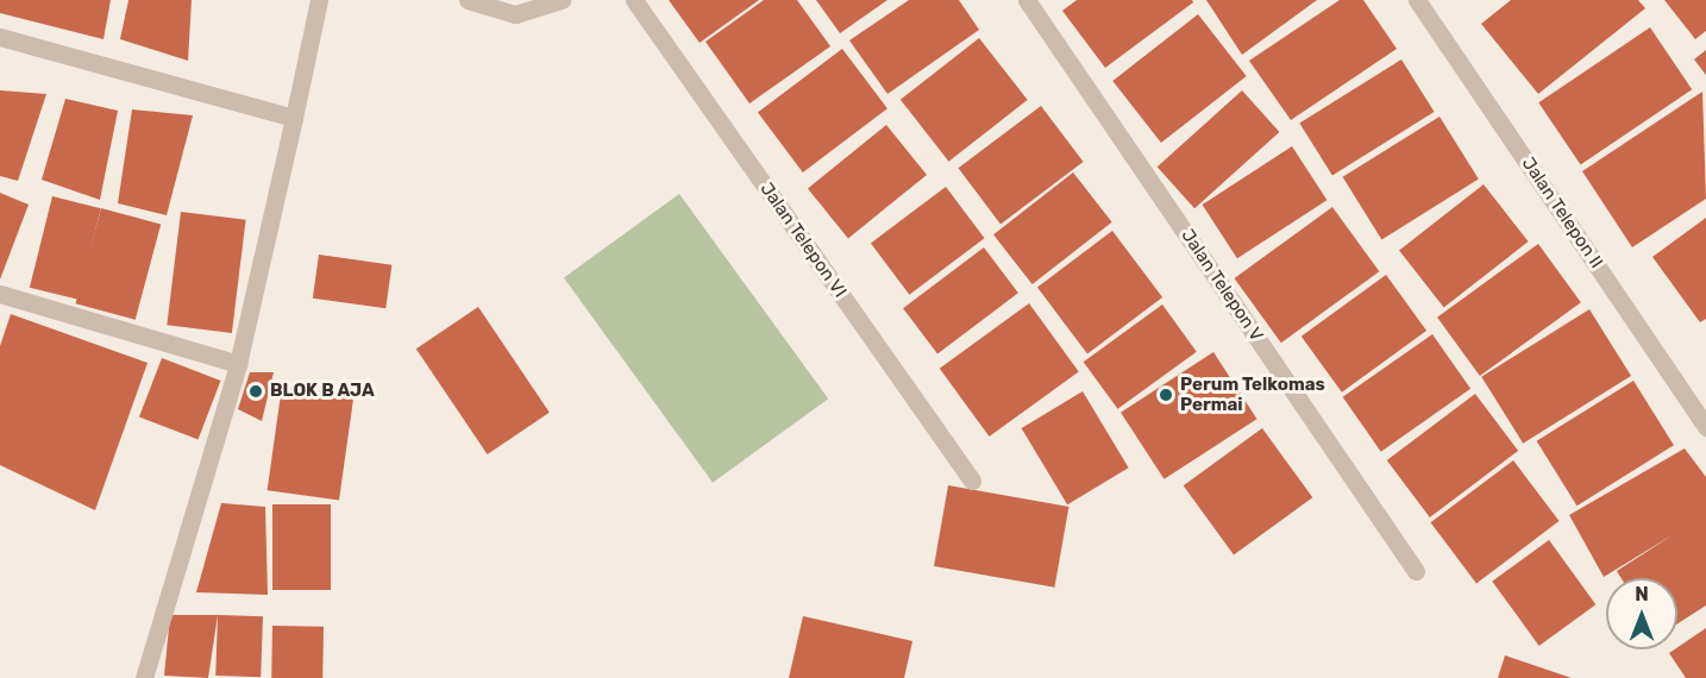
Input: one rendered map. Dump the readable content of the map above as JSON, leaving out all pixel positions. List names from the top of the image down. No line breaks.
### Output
{"streets":{"street":["Jalan Telepon II","Jalan Telepon VI","Jalan Telepon V"]},"places":["BLOK B AJA","Perum Telkomas Permai"],"north":"top"}
